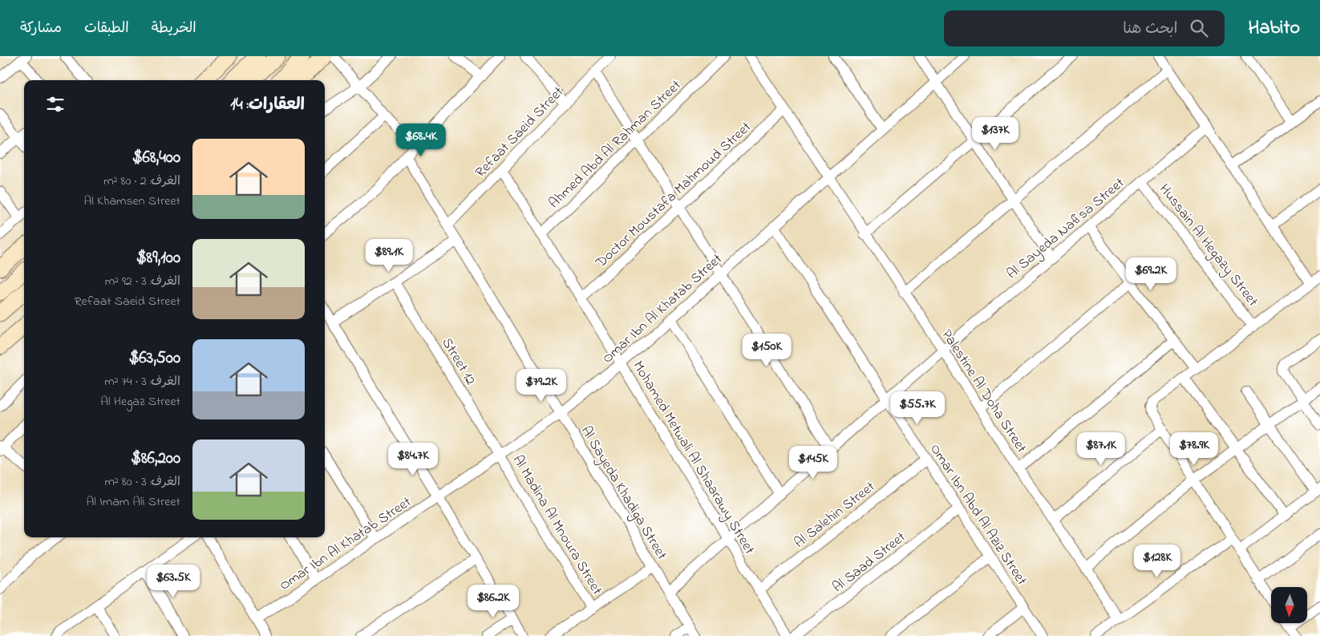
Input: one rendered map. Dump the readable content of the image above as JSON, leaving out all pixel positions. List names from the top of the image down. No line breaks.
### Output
{"streets":{"street":["Refaat Saeid Street","Ahmed Abd Al Rahman Street","Doctor Moustafa Mahmoud Street","Al Sayeda Nafisa Street","Hussain Al Hegazy Street","Omar Ibn Al Khatab Street","Street 12","Palestine Al Doha Street","Mohamed Metwali Al Shaarawy Street","Al Sayeda Khadiga Street","Al Salehin Street","Omar Ibn Abd Al Aziz Street","Al Madina Al Mnoura Street","Al Saad Street"]},"crossings":[["Refaat Saeid Street","Mohamed Metwali Al Shaarawy Street"],["Refaat Saeid Street","Al Sayeda Khadiga Street"],["Ahmed Abd Al Rahman Street","Mohamed Metwali Al Shaarawy Street"],["Doctor Moustafa Mahmoud Street","Palestine Al Doha Street"],["Doctor Moustafa Mahmoud Street","Mohamed Metwali Al Shaarawy Street"],["Al Sayeda Nafisa Street","Hussain Al Hegazy Street"],["Al Sayeda Nafisa Street","Palestine Al Doha Street"],["Al Sayeda Nafisa Street","Mohamed Metwali Al Shaarawy Street"],["Al Sayeda Nafisa Street","Al Sayeda Khadiga Street"],["Al Sayeda Nafisa Street","Omar Ibn Abd Al Aziz Street"],["Omar Ibn Al Khatab Street","Street 12"],["Omar Ibn Al Khatab Street","Palestine Al Doha Street"],["Omar Ibn Al Khatab Street","Mohamed Metwali Al Shaarawy Street"],["Omar Ibn Al Khatab Street","Al Sayeda Khadiga Street"],["Omar Ibn Al Khatab Street","Omar Ibn Abd Al Aziz Street"],["Omar Ibn Al Khatab Street","Al Madina Al Mnoura Street"],["Street 12","Al Madina Al Mnoura Street"],["Mohamed Metwali Al Shaarawy Street","Al Salehin Street"],["Al Salehin Street","Omar Ibn Abd Al Aziz Street"],["Omar Ibn Abd Al Aziz Street","Al Saad Street"]],"north":"bottom","page":{"header":"Habito","search":"ابحث هنا","nav":["الخريطة","الطبقات","مشاركة"],"heading":"العقارات: 14","price":["$137K","$68.4K","$89.1K","$69.2K","$150K","$79.2K","$55.7K","$87.1K","$78.9K","$84.7K","$145K","$128K","$63.5K","$86.2K"],"list":[{"name":"$68,400","note":"الغرف: 2 · 80 m² · Al Khamsen Street"},{"name":"$89,100","note":"الغرف: 3 · 92 m² · Refaat Saeid Street"},{"name":"$63,500","note":"الغرف: 3 · 74 m² · Al Hegaz Street"},{"name":"$86,200","note":"الغرف: 3 · 80 m² · Al Imam Ali Street"}]}}
